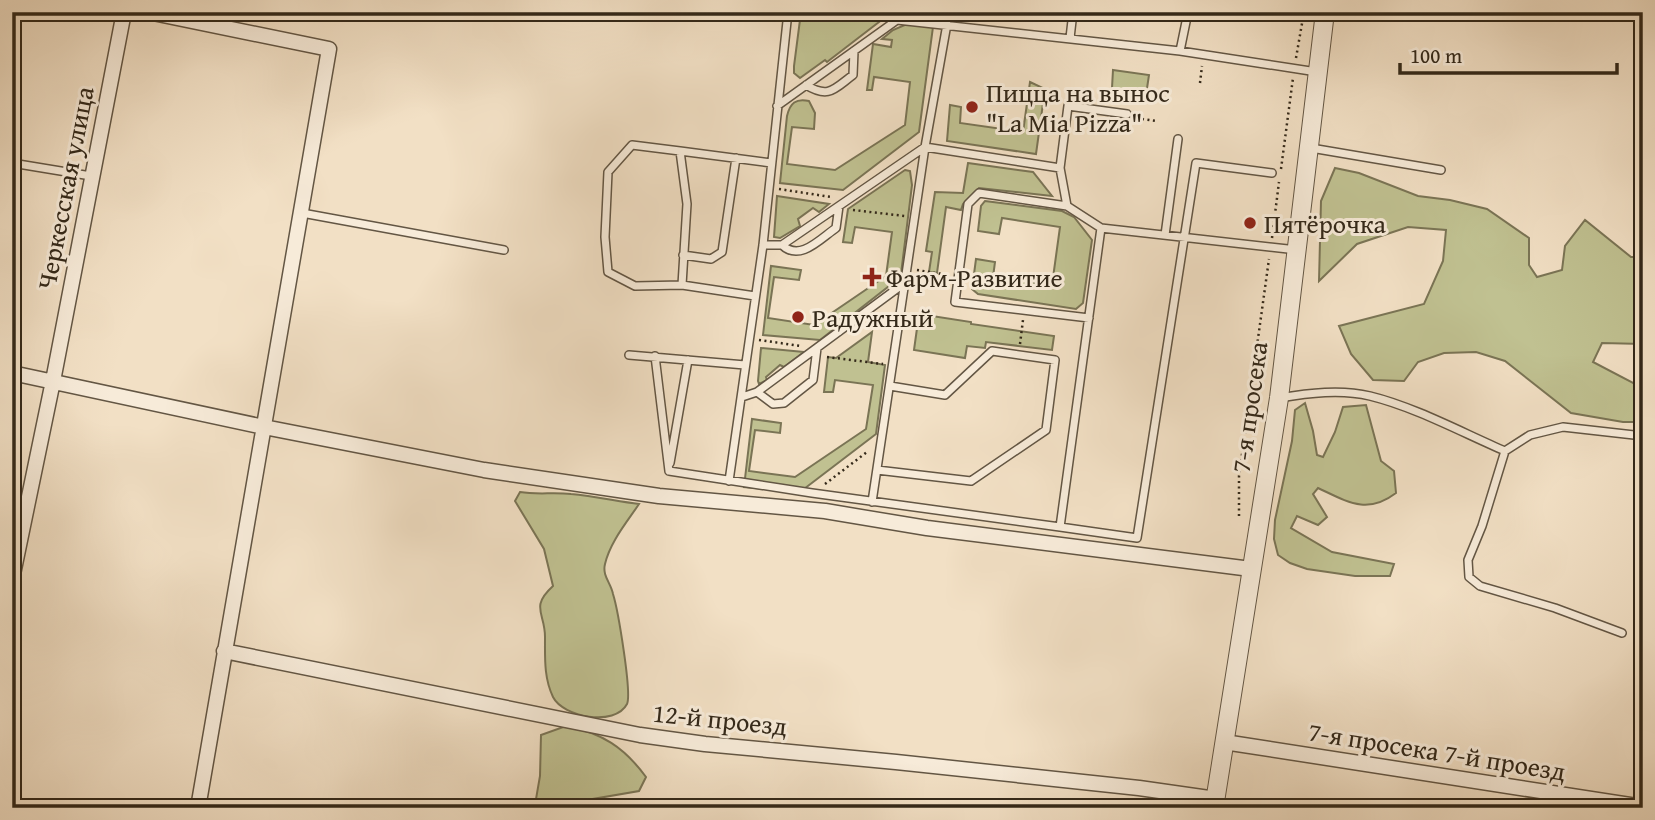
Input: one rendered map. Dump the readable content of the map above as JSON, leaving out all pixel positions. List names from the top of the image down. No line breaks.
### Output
{"streets":{"street":["Черкесская улица","7-я просека","12-й проезд","7-я просека 7-й проезд"]},"crossings":[["7-я просека","12-й проезд"],["7-я просека","7-я просека 7-й проезд"]],"places":{"other":["Пицца на вынос \"La Mia Pizza\"","Пятёрочка","Радужный"],"health":["Фарм-Развитие"]},"scale_bar":"100 m"}
